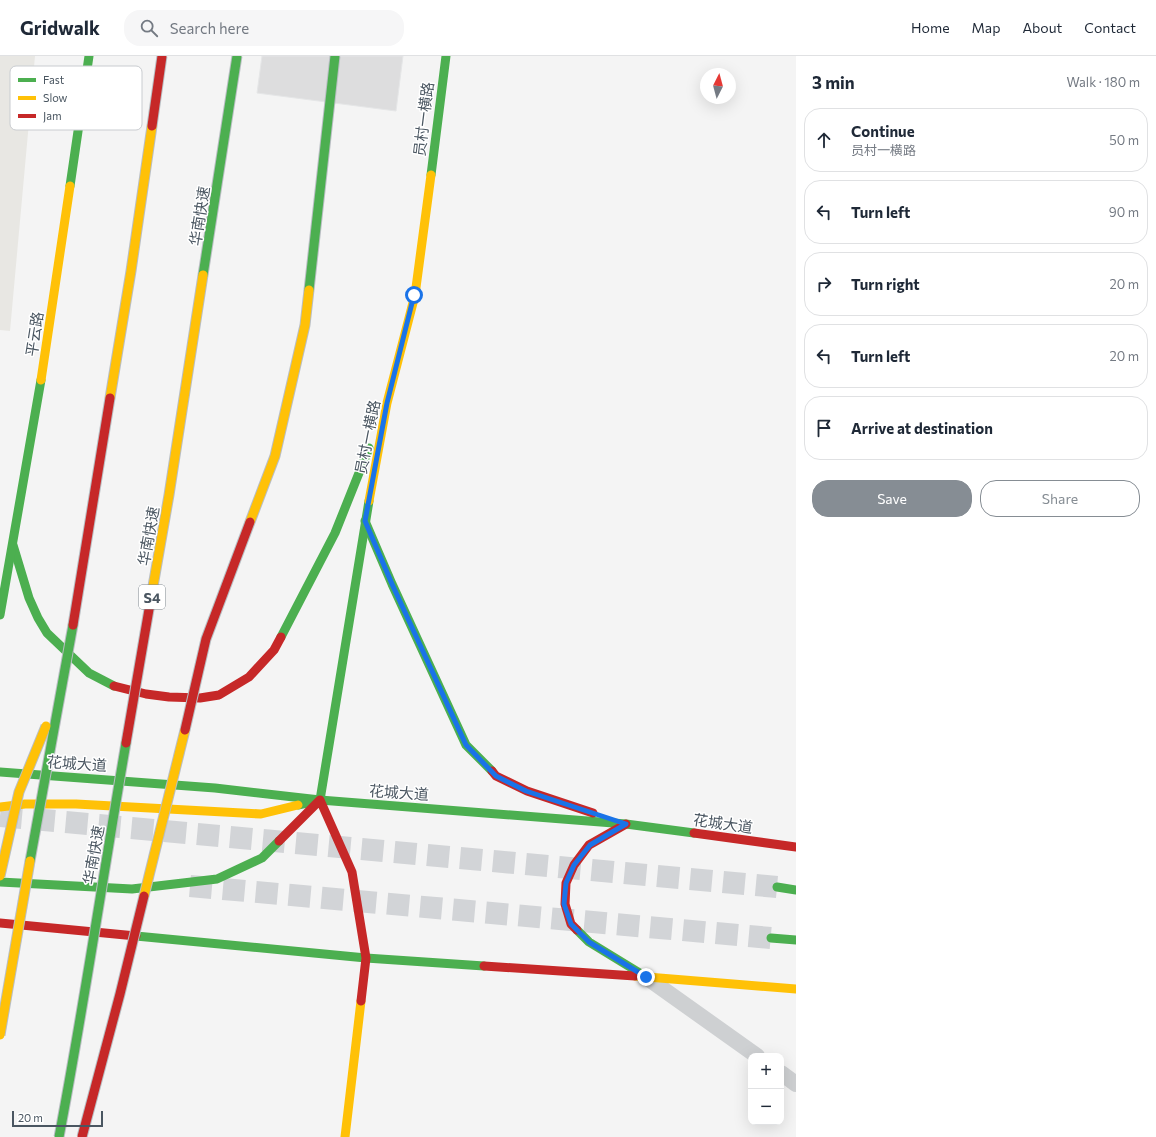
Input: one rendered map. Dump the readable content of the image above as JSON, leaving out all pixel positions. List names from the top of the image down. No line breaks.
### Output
{"streets":{"main road":["员村一横路","华南快速","平云路","S4","花城大道"]},"crossings":[["员村一横路","花城大道"]],"legend":["Fast","Slow","Jam"],"scale_bar":"20 m","north":"top","page":{"header":"Gridwalk","search":"Search here","nav":["Home","Map","About","Contact"],"heading":["3 min","Walk · 180 m"],"list":[["Continue","员村一横路","50 m"],["Turn left","90 m"],["Turn right","20 m"],["Turn left","20 m"],"Arrive at destination"],"buttons":["Save","Share"],"map_buttons":["+","−"],"scale":"20 m"}}
